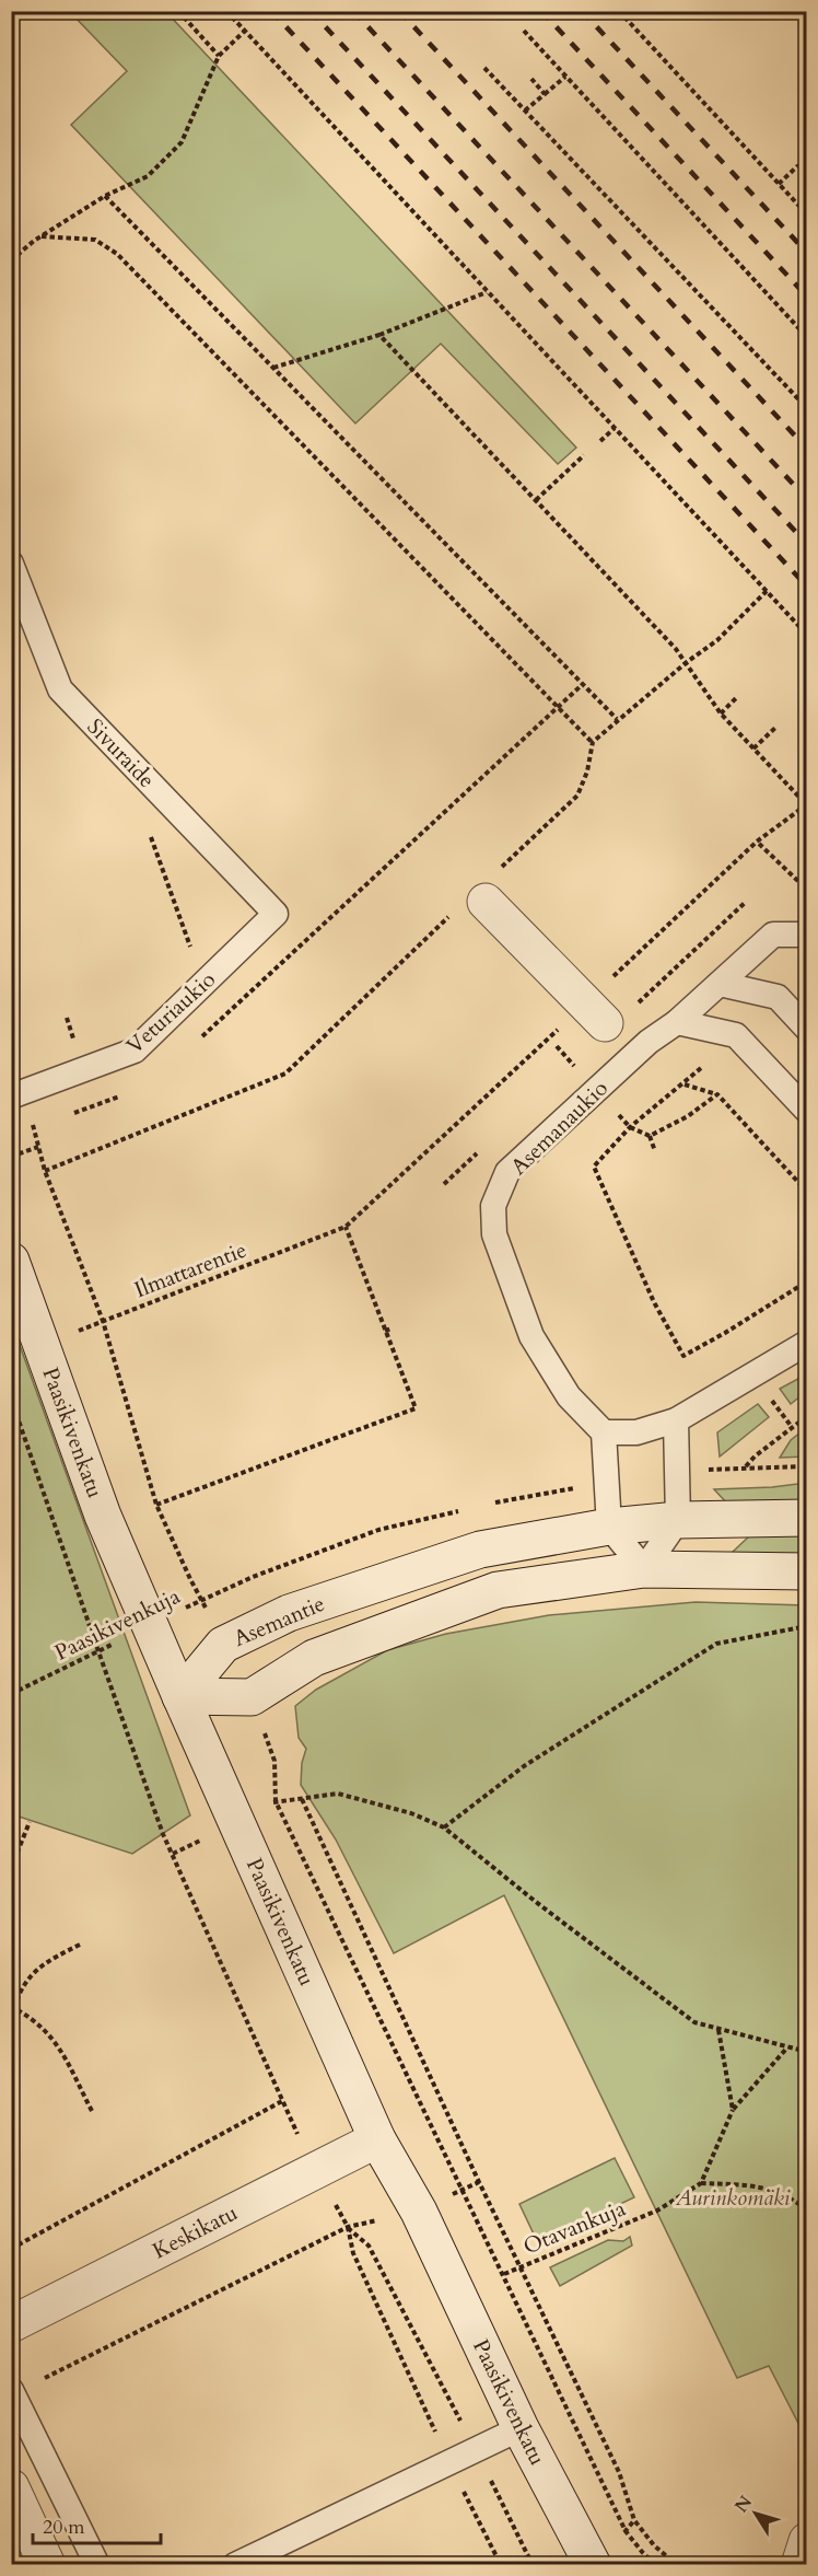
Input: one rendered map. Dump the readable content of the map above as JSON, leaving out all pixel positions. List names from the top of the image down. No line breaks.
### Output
{"streets":{"street":["Paasikivenkatu","Asemantie","Keskikatu"],"lane":["Sivuraide","Veturiaukio","Asemanaukio"],"path":["Ilmattarentie","Paasikivenkuja","Otavankuja"]},"crossings":[["Sivuraide","Veturiaukio"],["Paasikivenkatu","Asemantie"],["Paasikivenkatu","Paasikivenkuja"],["Paasikivenkatu","Keskikatu"]],"parks":["Aurinkomäki"],"scale_bar":"20 m","north":"top left"}
